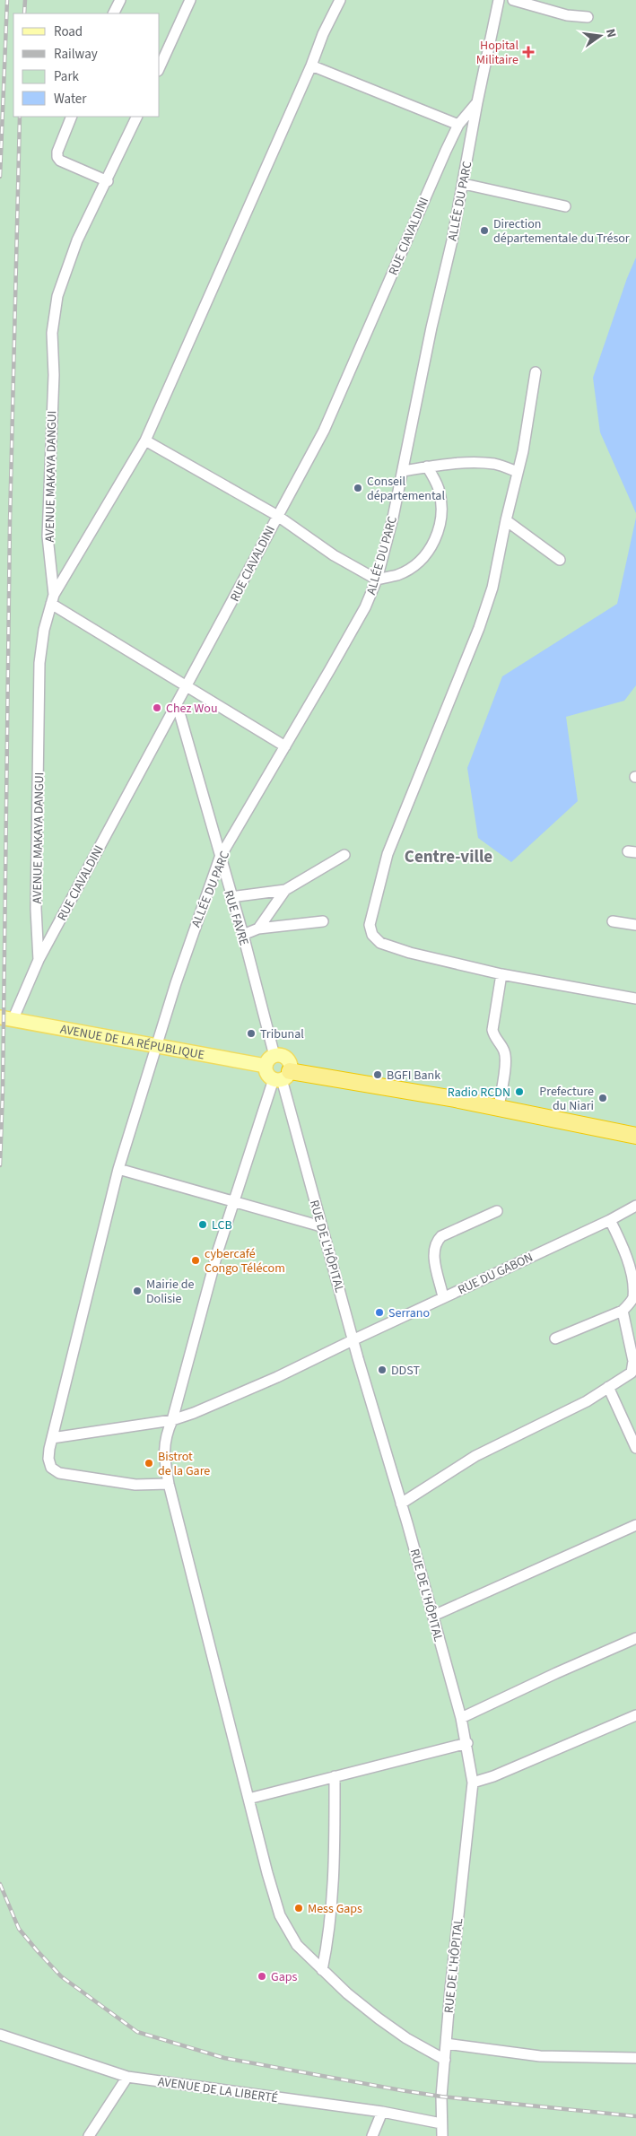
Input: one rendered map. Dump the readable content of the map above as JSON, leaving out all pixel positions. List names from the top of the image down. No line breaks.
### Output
{"streets":{"main road":["AVENUE DE LA RÉPUBLIQUE"],"street":["ALLÉE DU PARC","RUE CIAVALDINI","AVENUE MAKAYA DANGUI","RUE FAVRE","RUE DE L'HÔPITAL","RUE DU GABON","AVENUE DE LA LIBERTÉ"]},"crossings":[["ALLÉE DU PARC","RUE CIAVALDINI"],["ALLÉE DU PARC","RUE FAVRE"],["ALLÉE DU PARC","AVENUE DE LA RÉPUBLIQUE"],["ALLÉE DU PARC","RUE DU GABON"],["RUE CIAVALDINI","AVENUE MAKAYA DANGUI"],["RUE CIAVALDINI","RUE FAVRE"],["RUE CIAVALDINI","AVENUE DE LA RÉPUBLIQUE"],["RUE FAVRE","AVENUE DE LA RÉPUBLIQUE"],["RUE DE L'HÔPITAL","RUE DU GABON"],["RUE DE L'HÔPITAL","AVENUE DE LA LIBERTÉ"]],"districts":["Centre-ville"],"places":{"health":["Hopital Militaire"],"other":["Direction départementale du Trésor","Conseil départemental","Chez Wou","Tribunal","BGFI Bank","Radio RCDN","Prefecture du Niari","LCB","cybercafé Congo Télécom","Mairie de Dolisie","Serrano","DDST","Bistrot de la Gare","Mess Gaps","Gaps"]},"legend":["Road","Railway","Park","Water"],"north":"right"}
